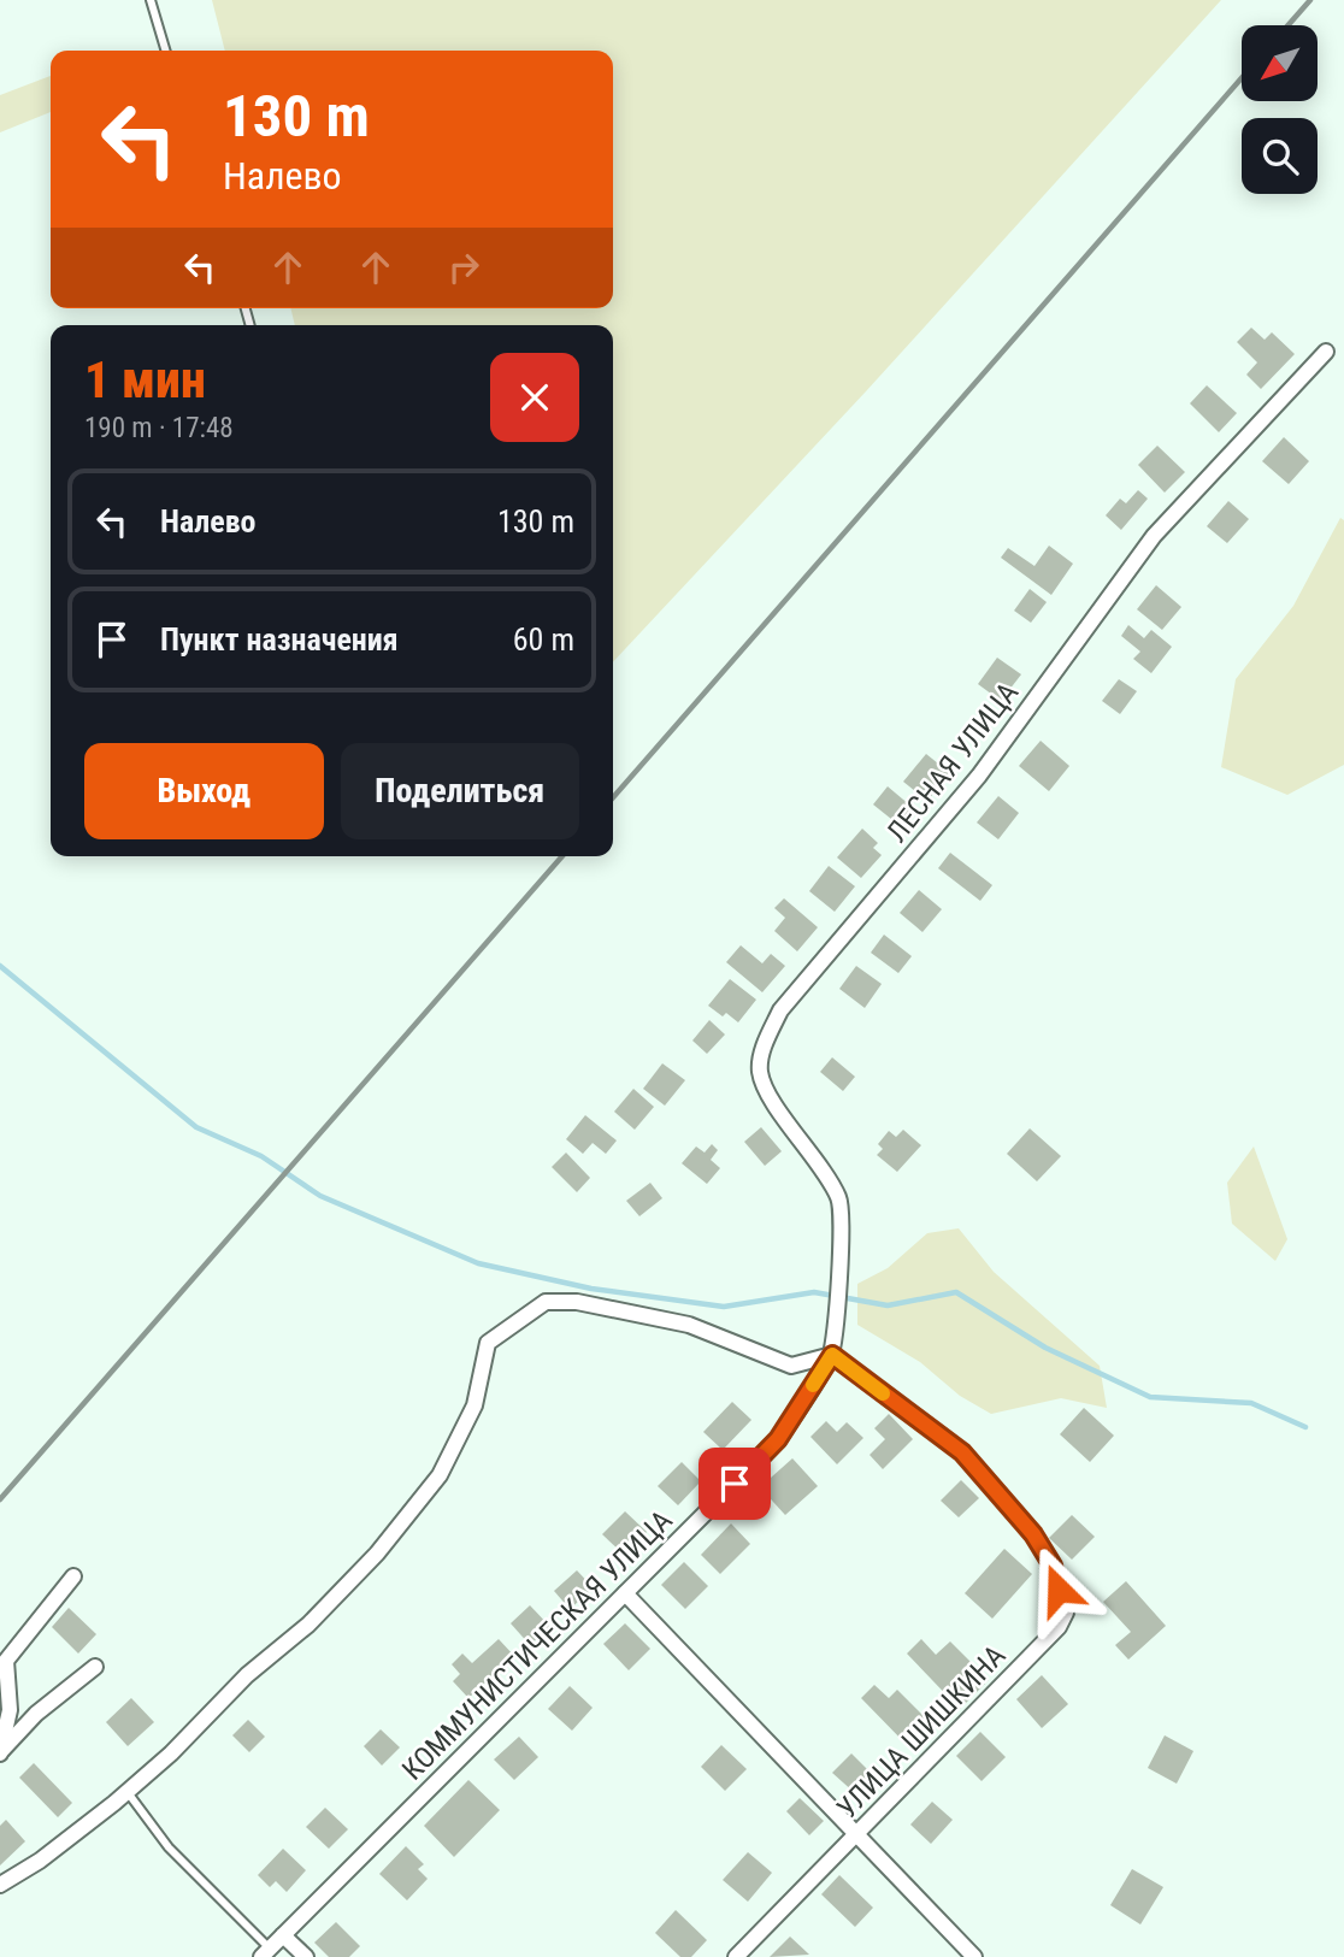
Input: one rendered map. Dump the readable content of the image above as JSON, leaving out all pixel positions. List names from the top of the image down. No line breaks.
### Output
{"streets":{"street":["ЛЕСНАЯ УЛИЦА","КОММУНИСТИЧЕСКАЯ УЛИЦА","УЛИЦА ШИШКИНА"]},"crossings":[["ЛЕСНАЯ УЛИЦА","КОММУНИСТИЧЕСКАЯ УЛИЦА"],["ЛЕСНАЯ УЛИЦА","УЛИЦА ШИШКИНА"],["КОММУНИСТИЧЕСКАЯ УЛИЦА","УЛИЦА ШИШКИНА"]],"north":"bottom left","page":{"turn":["130 m","Налево"],"heading":["1 мин","190 m · 17:48"],"list":[{"name":"Налево","value":"130 m"},{"name":"Пункт назначения","value":"60 m"}],"buttons":["Выход","Поделиться"]}}
